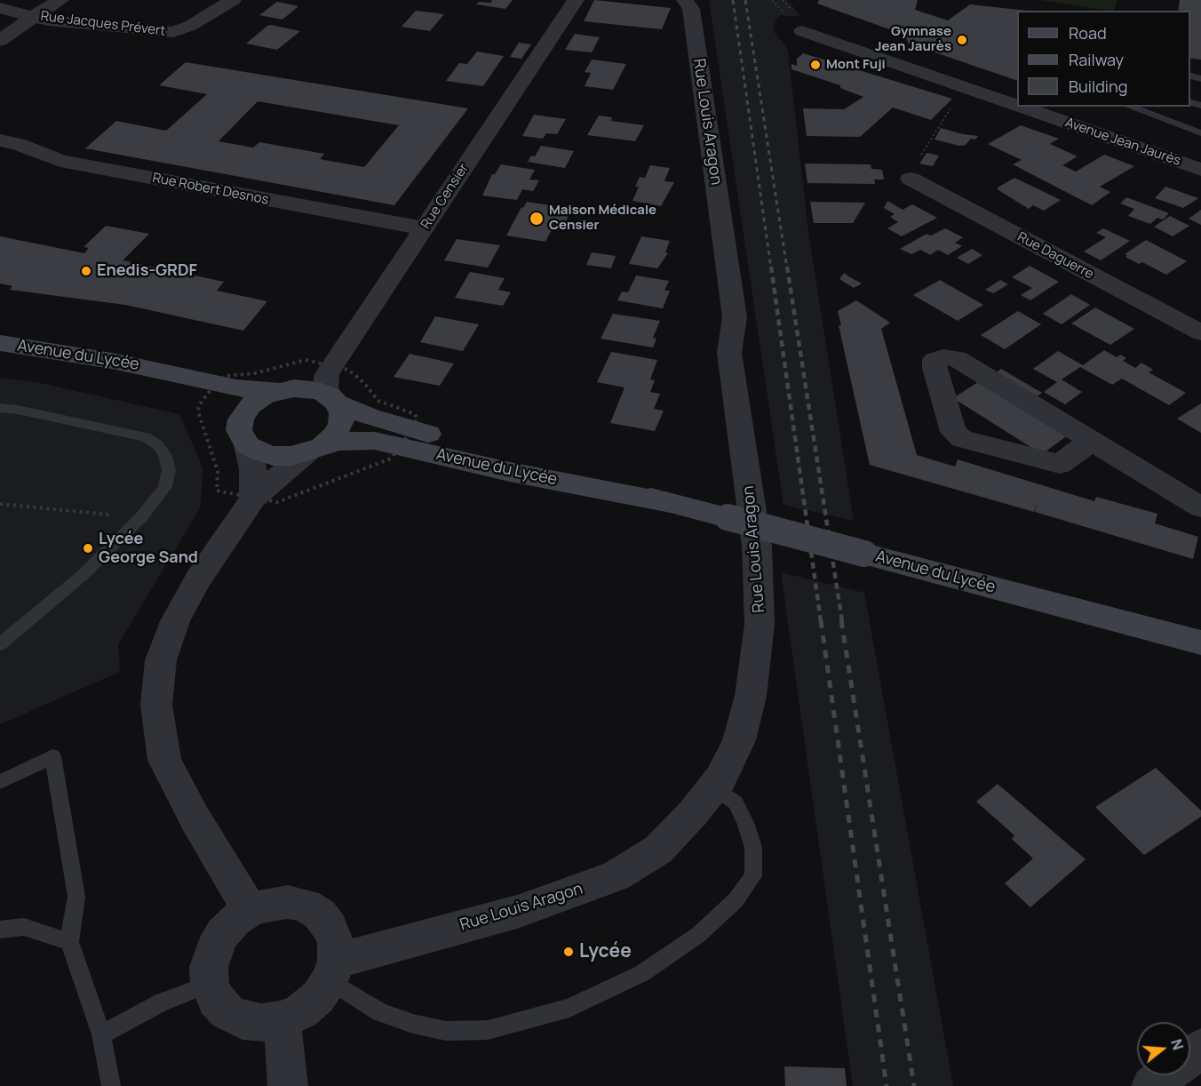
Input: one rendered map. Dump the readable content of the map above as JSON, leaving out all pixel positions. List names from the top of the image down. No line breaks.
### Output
{"streets":{"main road":["Avenue du Lycée"],"street":["Rue Jacques Prévert","Rue Louis Aragon","Avenue Jean Jaurès","Rue Robert Desnos","Rue Censier","Rue Daguerre"]},"crossings":[["Rue Robert Desnos","Rue Censier"],["Rue Censier","Avenue du Lycée"]],"places":["Gymnase Jean Jaurès","Mont Fuji","Maison Médicale Censier","Enedis-GRDF","Lycée George Sand","Lycée"],"legend":["Road","Railway","Building"],"north":"right"}
